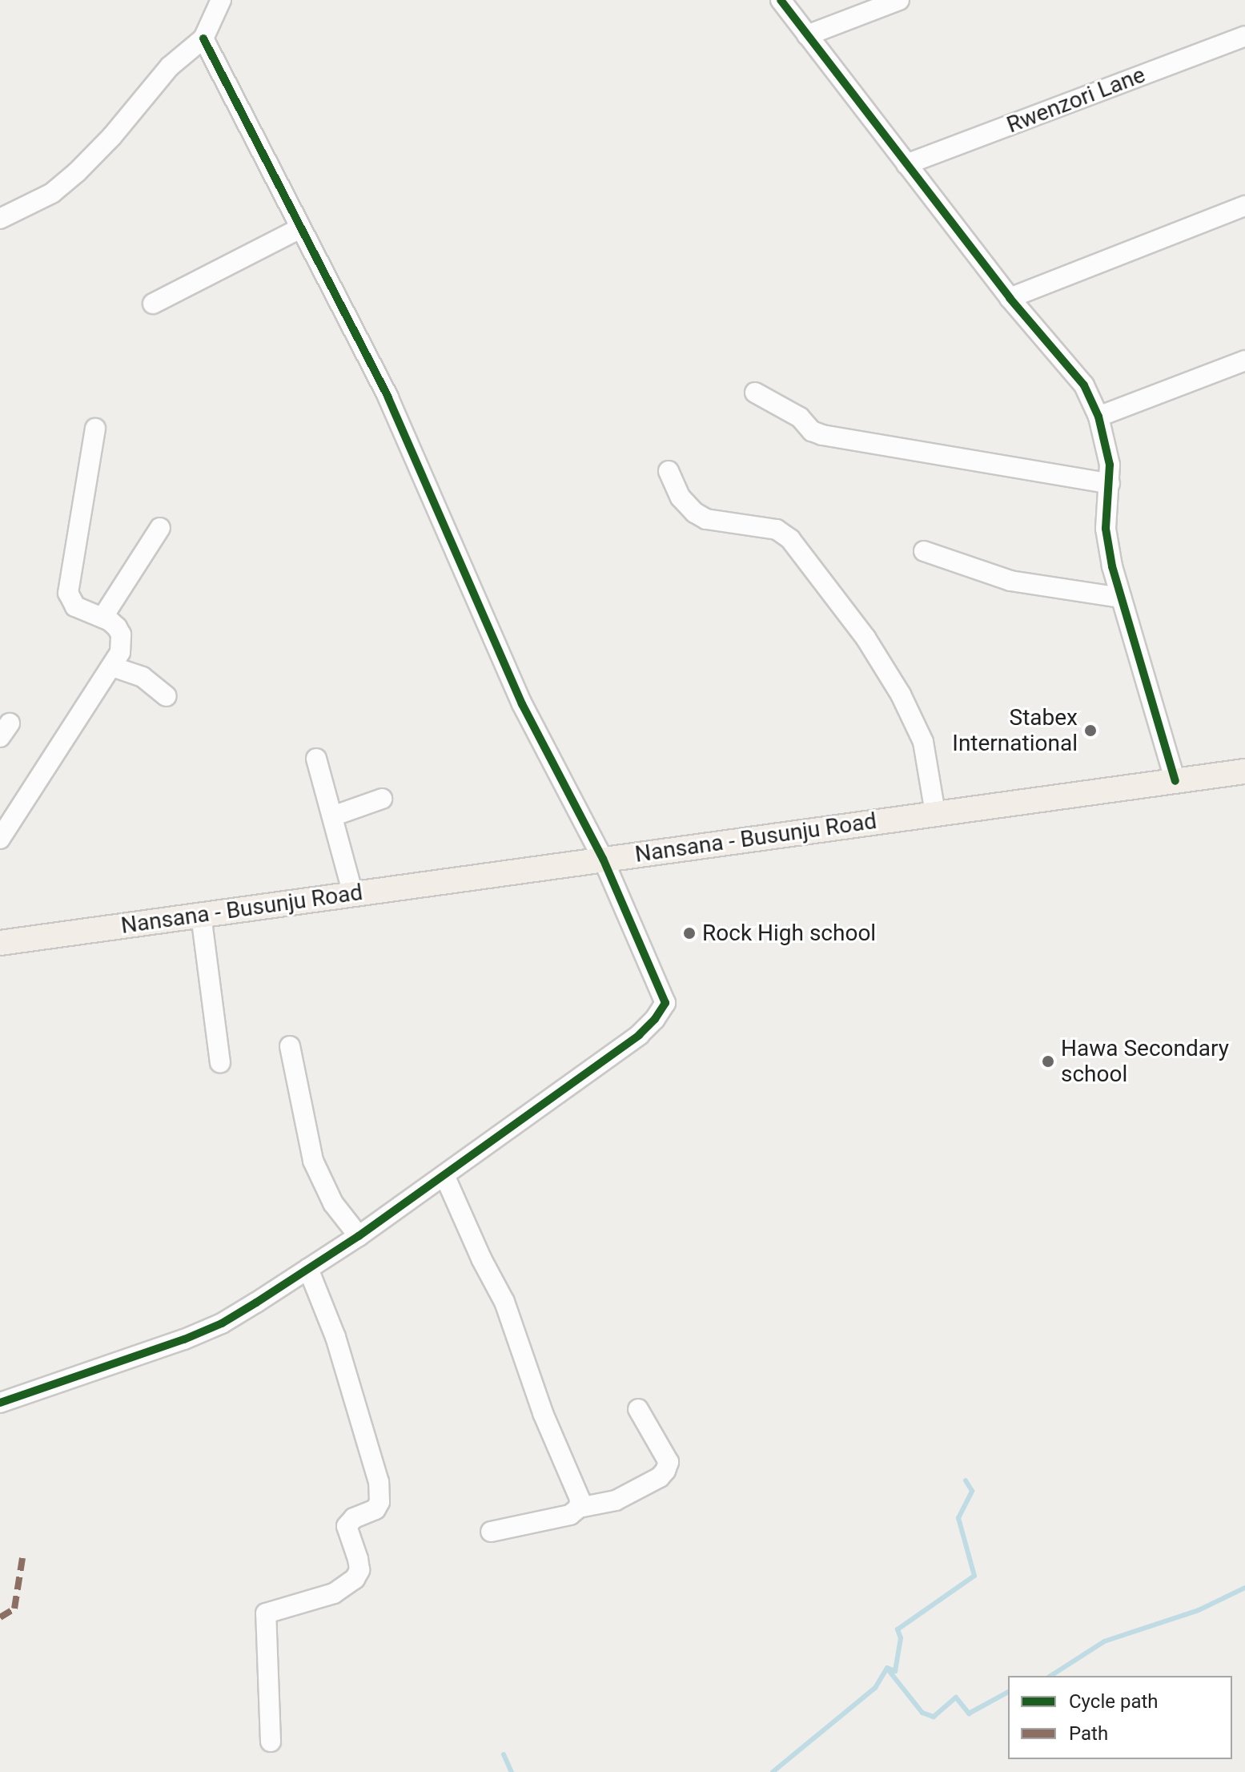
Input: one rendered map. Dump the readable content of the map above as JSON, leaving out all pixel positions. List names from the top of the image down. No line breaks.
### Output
{"streets":{"main road":["Nansana - Busunju Road"],"street":["Rwenzori Lane"]},"places":["Stabex International","Rock High school","Hawa Secondary school"],"legend":["Cycle path","Path"]}
